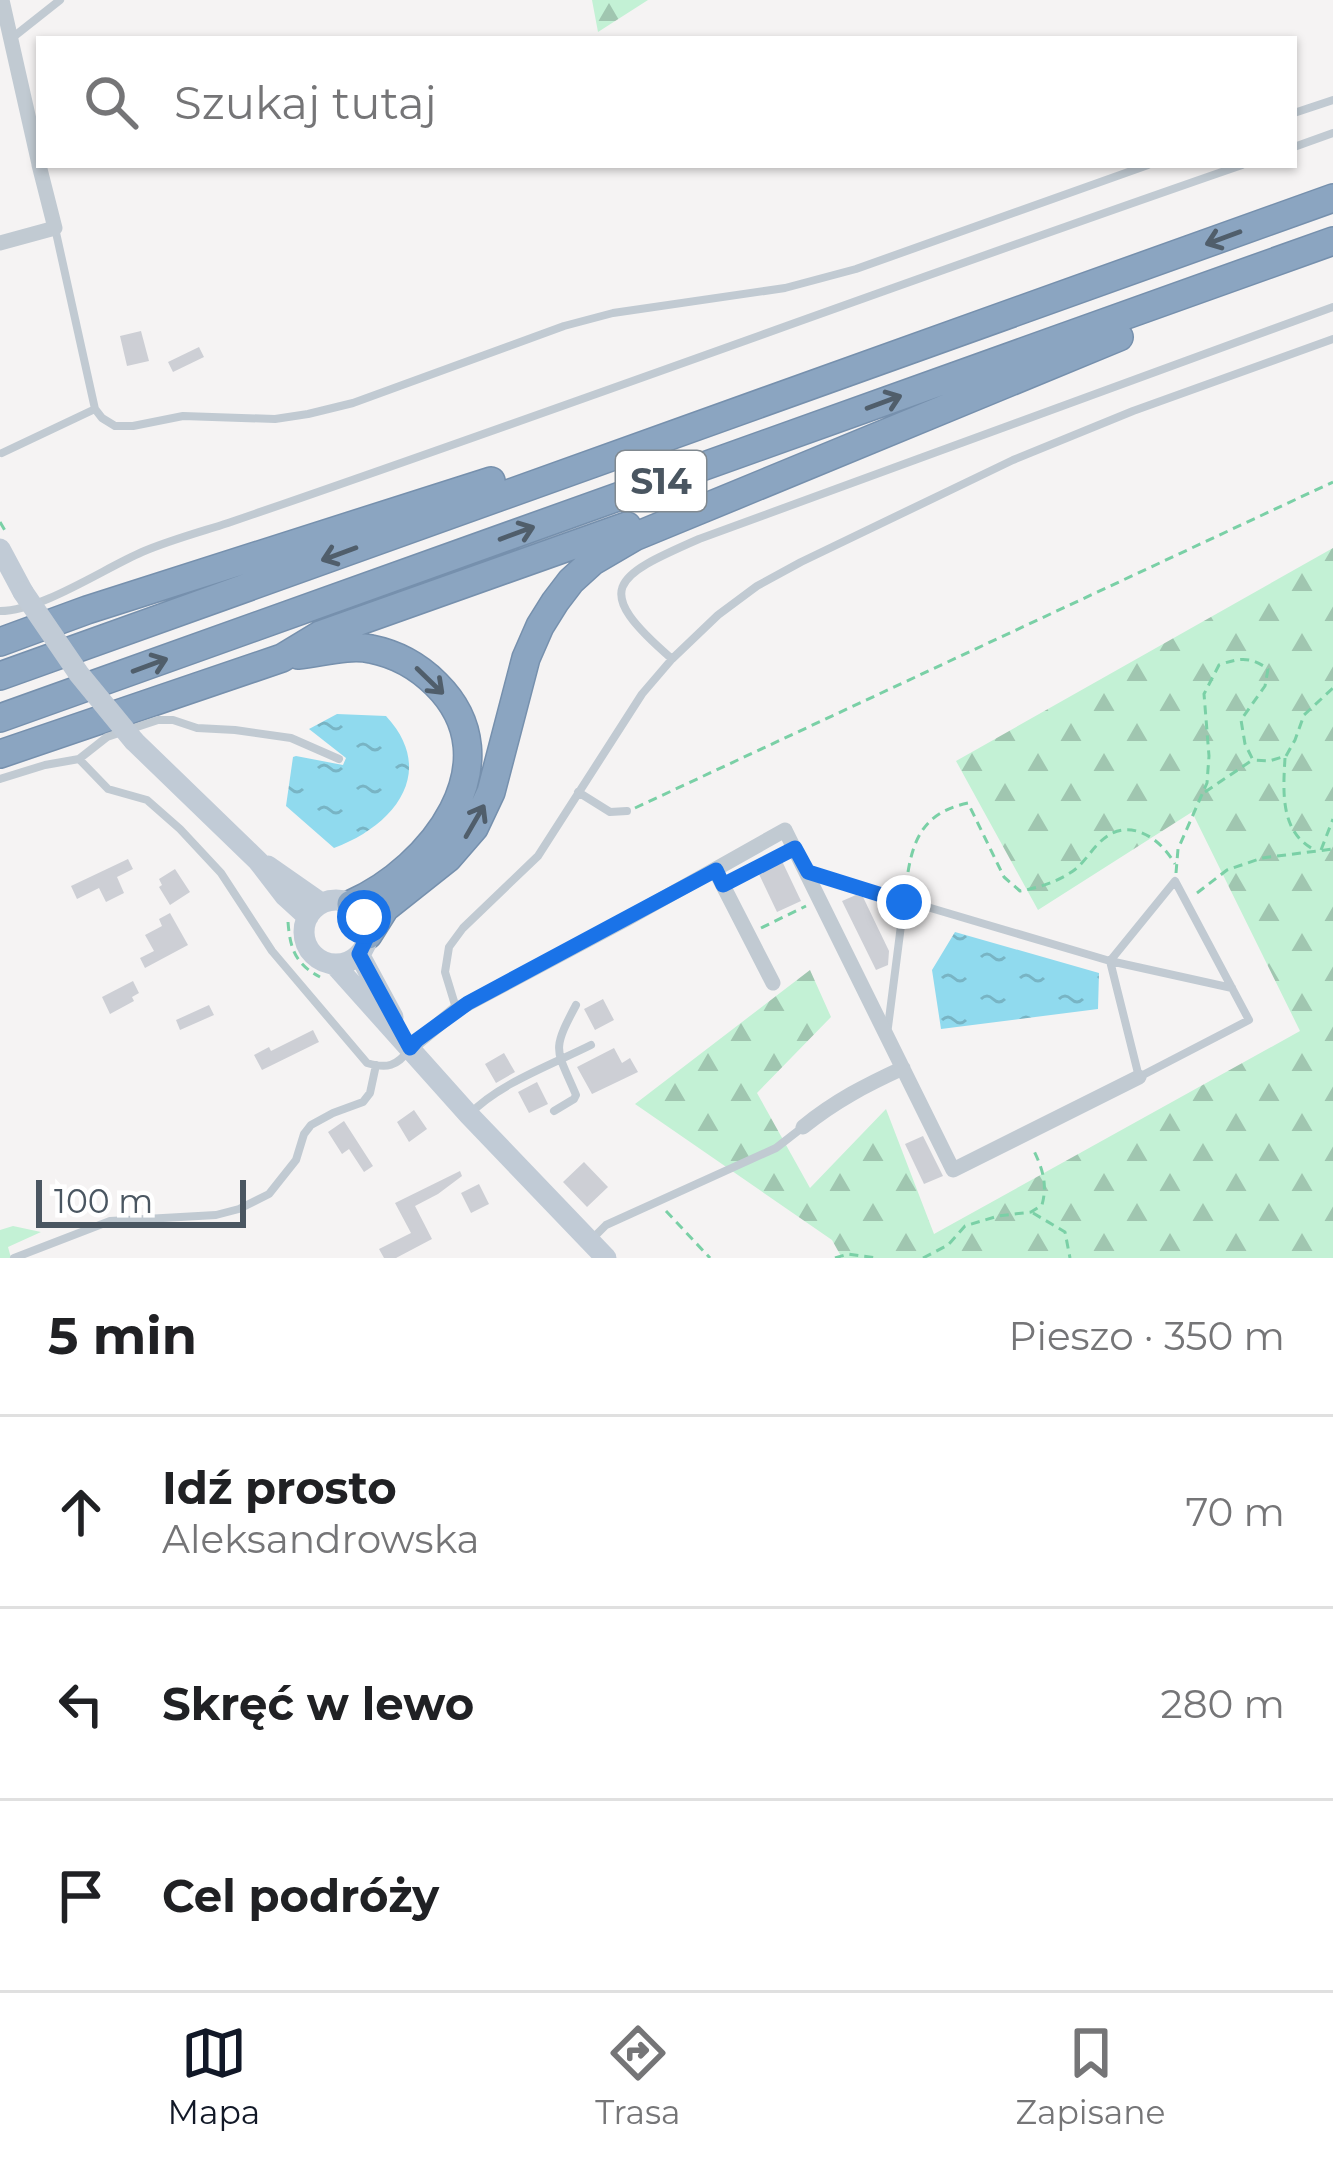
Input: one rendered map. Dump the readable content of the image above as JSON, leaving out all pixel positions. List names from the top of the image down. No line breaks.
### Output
{"streets":{"highway":["S14"]},"scale_bar":"100 m","page":{"search":"Szukaj tutaj","scale":"100 m","heading":["5 min","Pieszo · 350 m"],"list":[["Idź prosto","Aleksandrowska","70 m"],["Skręć w lewo","280 m"],"Cel podróży"],"nav":["Mapa","Trasa","Zapisane"]}}
